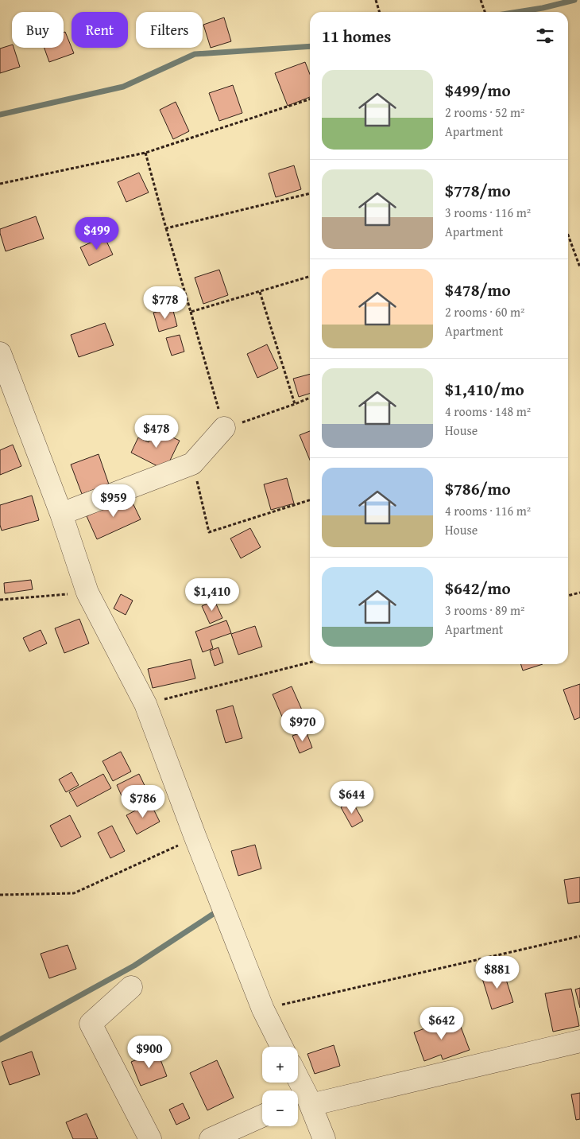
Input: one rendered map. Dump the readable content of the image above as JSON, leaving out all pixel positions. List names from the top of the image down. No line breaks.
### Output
{"page":{"chip":["Buy","Rent","Filters"],"heading":"11 homes","list":[{"name":"$499/mo","note":"2 rooms · 52 m² · Apartment"},{"name":"$778/mo","note":"3 rooms · 116 m² · Apartment"},{"name":"$478/mo","note":"2 rooms · 60 m² · Apartment"},{"name":"$1,410/mo","note":"4 rooms · 148 m² · House"},{"name":"$786/mo","note":"4 rooms · 116 m² · House"},{"name":"$642/mo","note":"3 rooms · 89 m² · Apartment"}],"price":["$499","$778","$478","$959","$1,410","$970","$644","$786","$881","$642","$900"],"map_buttons":["+","−"]}}
